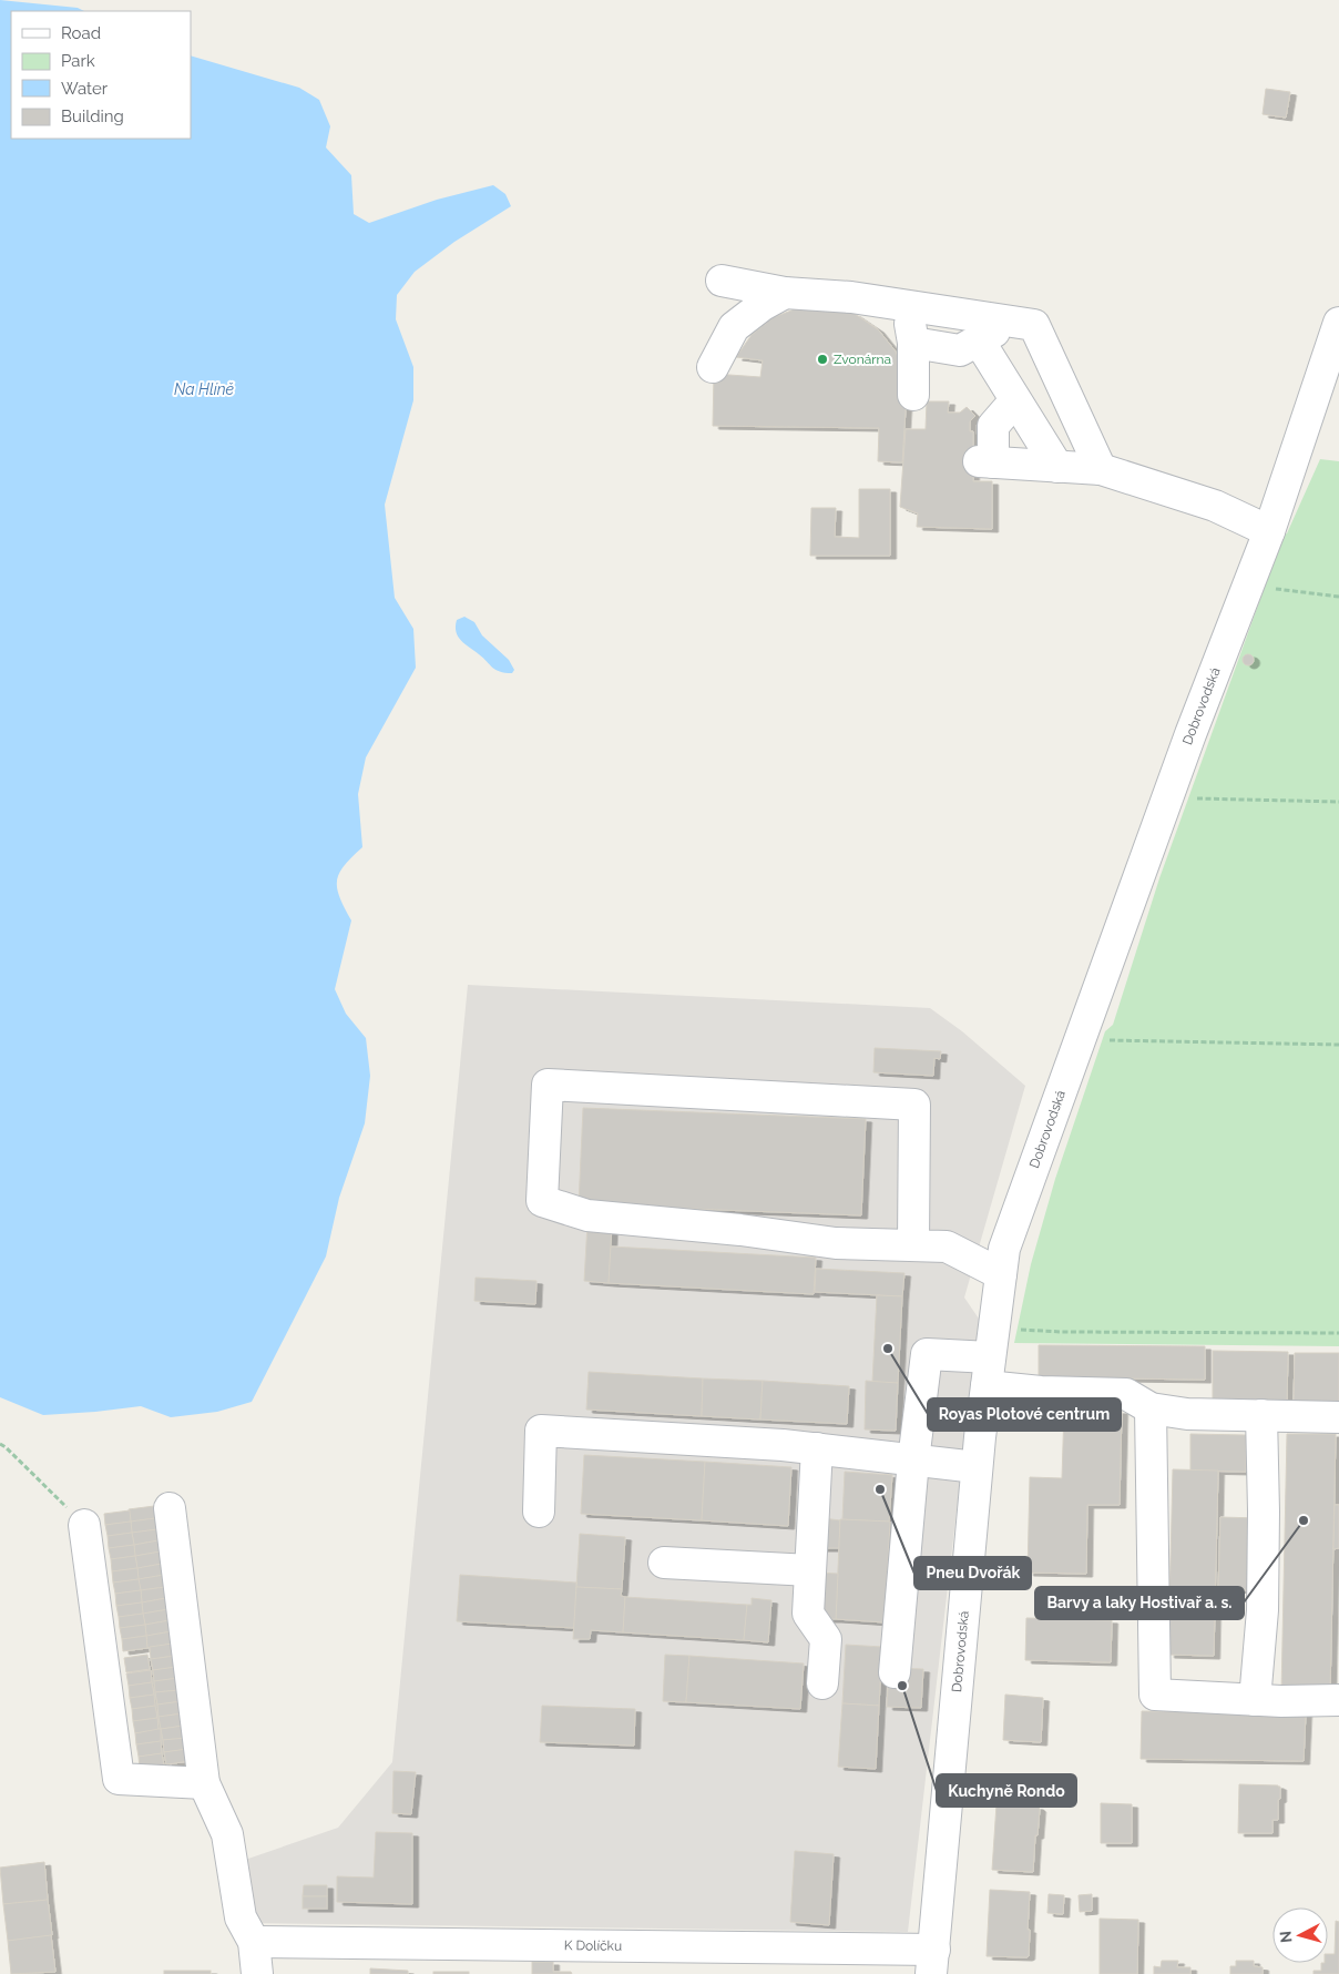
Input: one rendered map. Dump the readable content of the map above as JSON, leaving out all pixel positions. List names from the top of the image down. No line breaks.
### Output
{"streets":{"street":["Dobrovodská","K Dolíčku"]},"crossings":[["Dobrovodská","K Dolíčku"]],"water":["Na Hlíně"],"places":["Zvonárna","Royas Plotové centrum","Pneu Dvořák","Barvy a laky Hostivař a. s.","Kuchyně Rondo"],"legend":["Road","Park","Water","Building"],"north":"left"}
